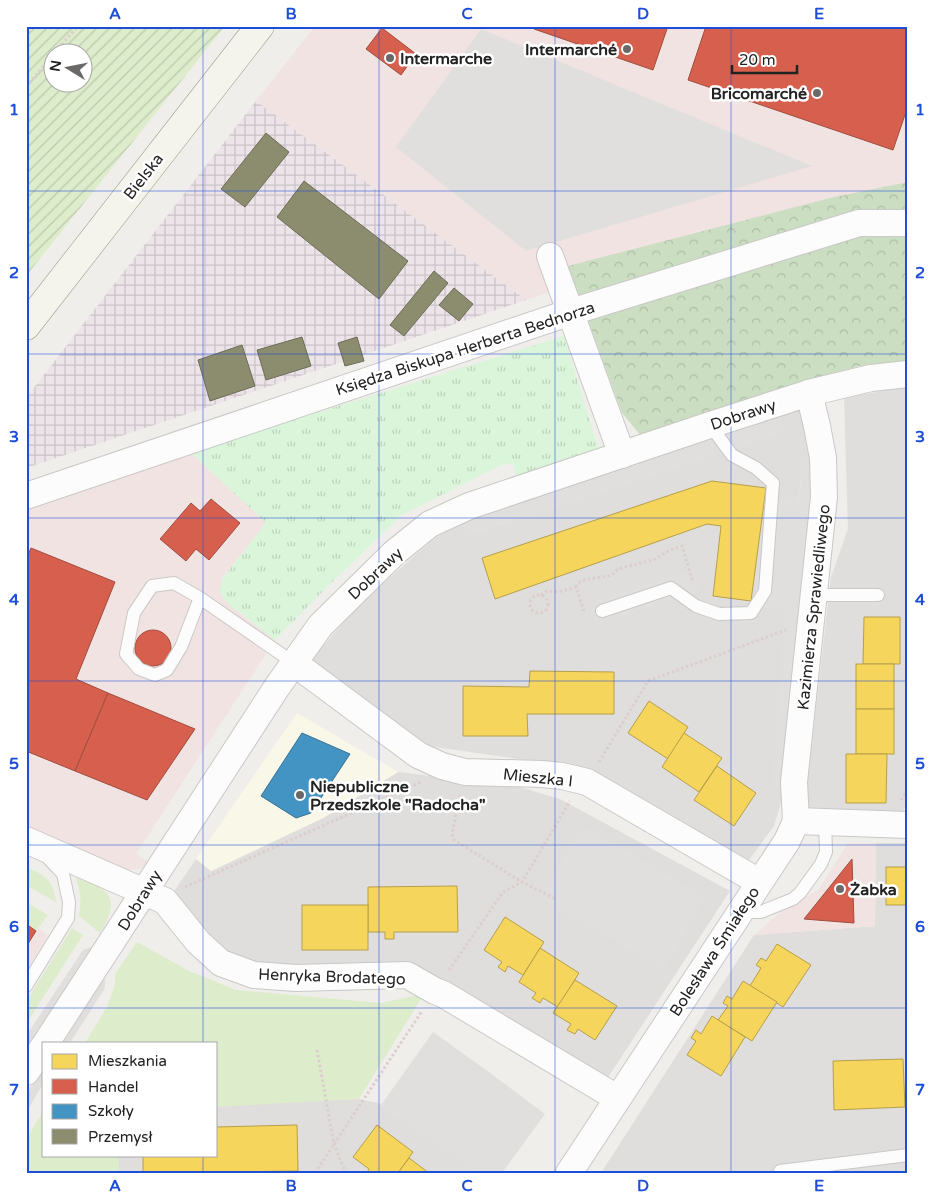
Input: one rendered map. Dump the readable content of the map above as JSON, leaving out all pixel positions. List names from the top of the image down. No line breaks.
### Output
{"streets":{"main road":["Bielska"],"street":["Księdza Biskupa Herberta Bednorza","Dobrawy","Kazimierza Sprawiedliwego","Mieszka I","Bolesława Śmiałego","Henryka Brodatego"]},"crossings":[["Dobrawy","Kazimierza Sprawiedliwego"],["Dobrawy","Mieszka I"],["Dobrawy","Henryka Brodatego"],["Kazimierza Sprawiedliwego","Bolesława Śmiałego"],["Mieszka I","Bolesława Śmiałego"],["Bolesława Śmiałego","Henryka Brodatego"]],"places":["Intermarché","Intermarche","Bricomarché","Niepubliczne Przedszkole \"Radocha\"","Żabka"],"legend":["Mieszkania","Handel","Szkoły","Przemysł"],"scale_bar":"20 m","north":"left","grid":{"columns":["A","B","C","D","E"],"rows":["1","2","3","4","5","6","7"]}}
